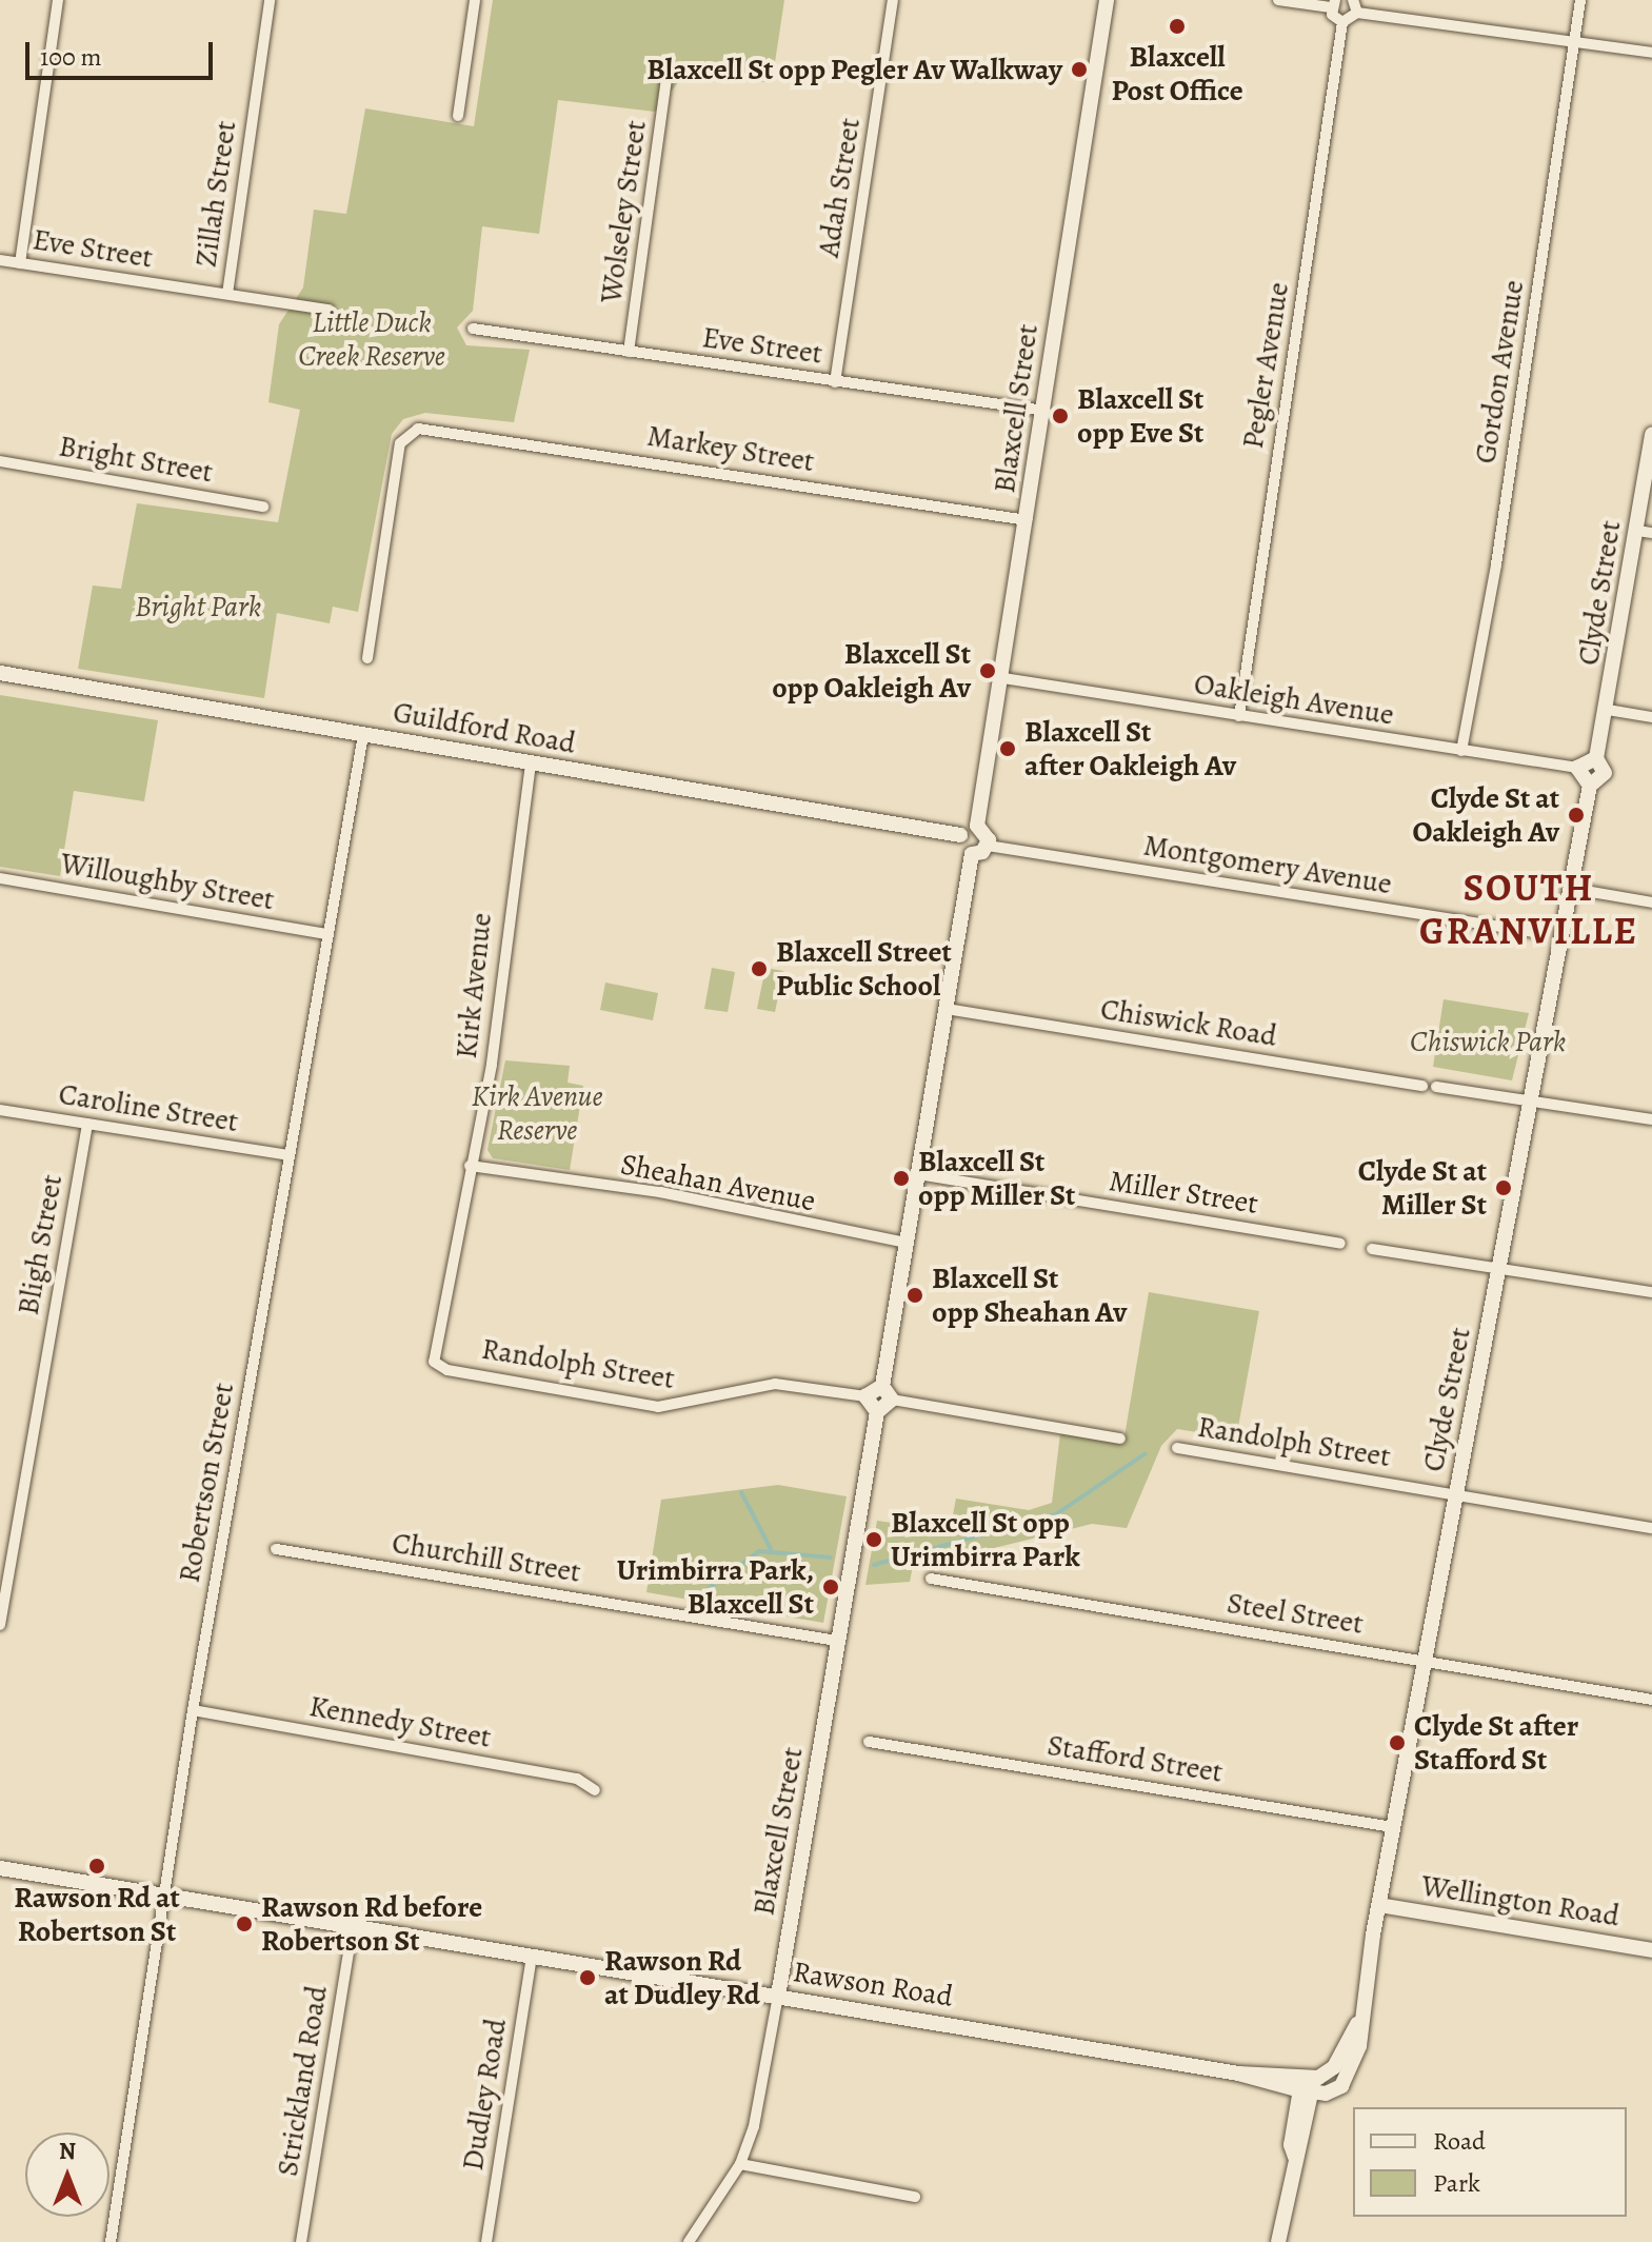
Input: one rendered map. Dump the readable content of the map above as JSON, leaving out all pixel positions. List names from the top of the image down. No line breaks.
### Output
{"streets":{"main road":["Blaxcell Street","Clyde Street","Guildford Road","Wellington Road","Rawson Road"],"street":["Adah Street","Zillah Street","Wolseley Street","Eve Street","Pegler Avenue","Gordon Avenue","Markey Street","Bright Street","Oakleigh Avenue","Montgomery Avenue","Willoughby Street","Kirk Avenue","Chiswick Road","Caroline Street","Sheahan Avenue","Miller Street","Bligh Street","Randolph Street","Robertson Street","Churchill Street","Steel Street","Kennedy Street","Stafford Street","Strickland Road","Dudley Road"]},"crossings":[["Adah Street","Eve Street"],["Zillah Street","Eve Street"],["Wolseley Street","Eve Street"],["Eve Street","Blaxcell Street"],["Pegler Avenue","Oakleigh Avenue"],["Gordon Avenue","Oakleigh Avenue"],["Blaxcell Street","Markey Street"],["Blaxcell Street","Oakleigh Avenue"],["Blaxcell Street","Churchill Street"],["Blaxcell Street","Rawson Road"],["Clyde Street","Randolph Street"],["Clyde Street","Steel Street"],["Clyde Street","Stafford Street"],["Clyde Street","Wellington Road"],["Clyde Street","Rawson Road"],["Guildford Road","Kirk Avenue"],["Guildford Road","Robertson Street"],["Willoughby Street","Robertson Street"],["Kirk Avenue","Sheahan Avenue"],["Kirk Avenue","Randolph Street"],["Caroline Street","Bligh Street"],["Caroline Street","Robertson Street"],["Robertson Street","Kennedy Street"],["Robertson Street","Rawson Road"],["Rawson Road","Strickland Road"],["Rawson Road","Dudley Road"]],"districts":["SOUTH GRANVILLE"],"parks":["Little Duck Creek Reserve","Bright Park","Chiswick Park","Kirk Avenue Reserve"],"places":["Blaxcell Post Office","Blaxcell St opp Pegler Av Walkway","Blaxcell St opp Eve St","Blaxcell St opp Oakleigh Av","Blaxcell St after Oakleigh Av","Clyde St at Oakleigh Av","Blaxcell Street Public School","Blaxcell St opp Miller St","Clyde St at Miller St","Blaxcell St opp Sheahan Av","Blaxcell St opp Urimbirra Park","Urimbirra Park, Blaxcell St","Clyde St after Stafford St","Rawson Rd at Robertson St","Rawson Rd before Robertson St","Rawson Rd at Dudley Rd"],"legend":["Road","Park"],"scale_bar":"100 m","north":"top"}
